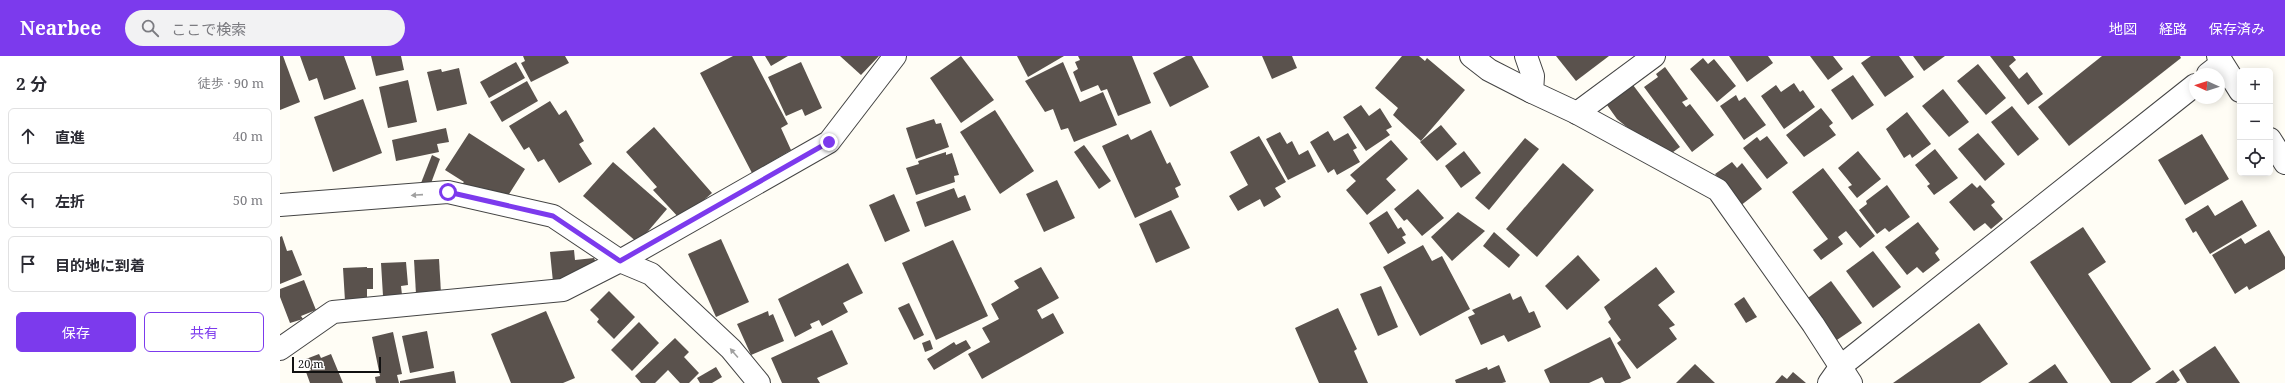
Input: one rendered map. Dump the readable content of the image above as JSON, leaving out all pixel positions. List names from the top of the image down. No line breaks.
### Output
{"scale_bar":"20 m","north":"left","page":{"header":"Nearbee","search":"ここで検索","nav":["地図","経路","保存済み"],"heading":["2 分","徒歩 · 90 m"],"map_buttons":["+","−"],"list":[["直進","40 m"],["左折","50 m"],"目的地に到着"],"buttons":["保存","共有"],"scale":"20 m"}}
